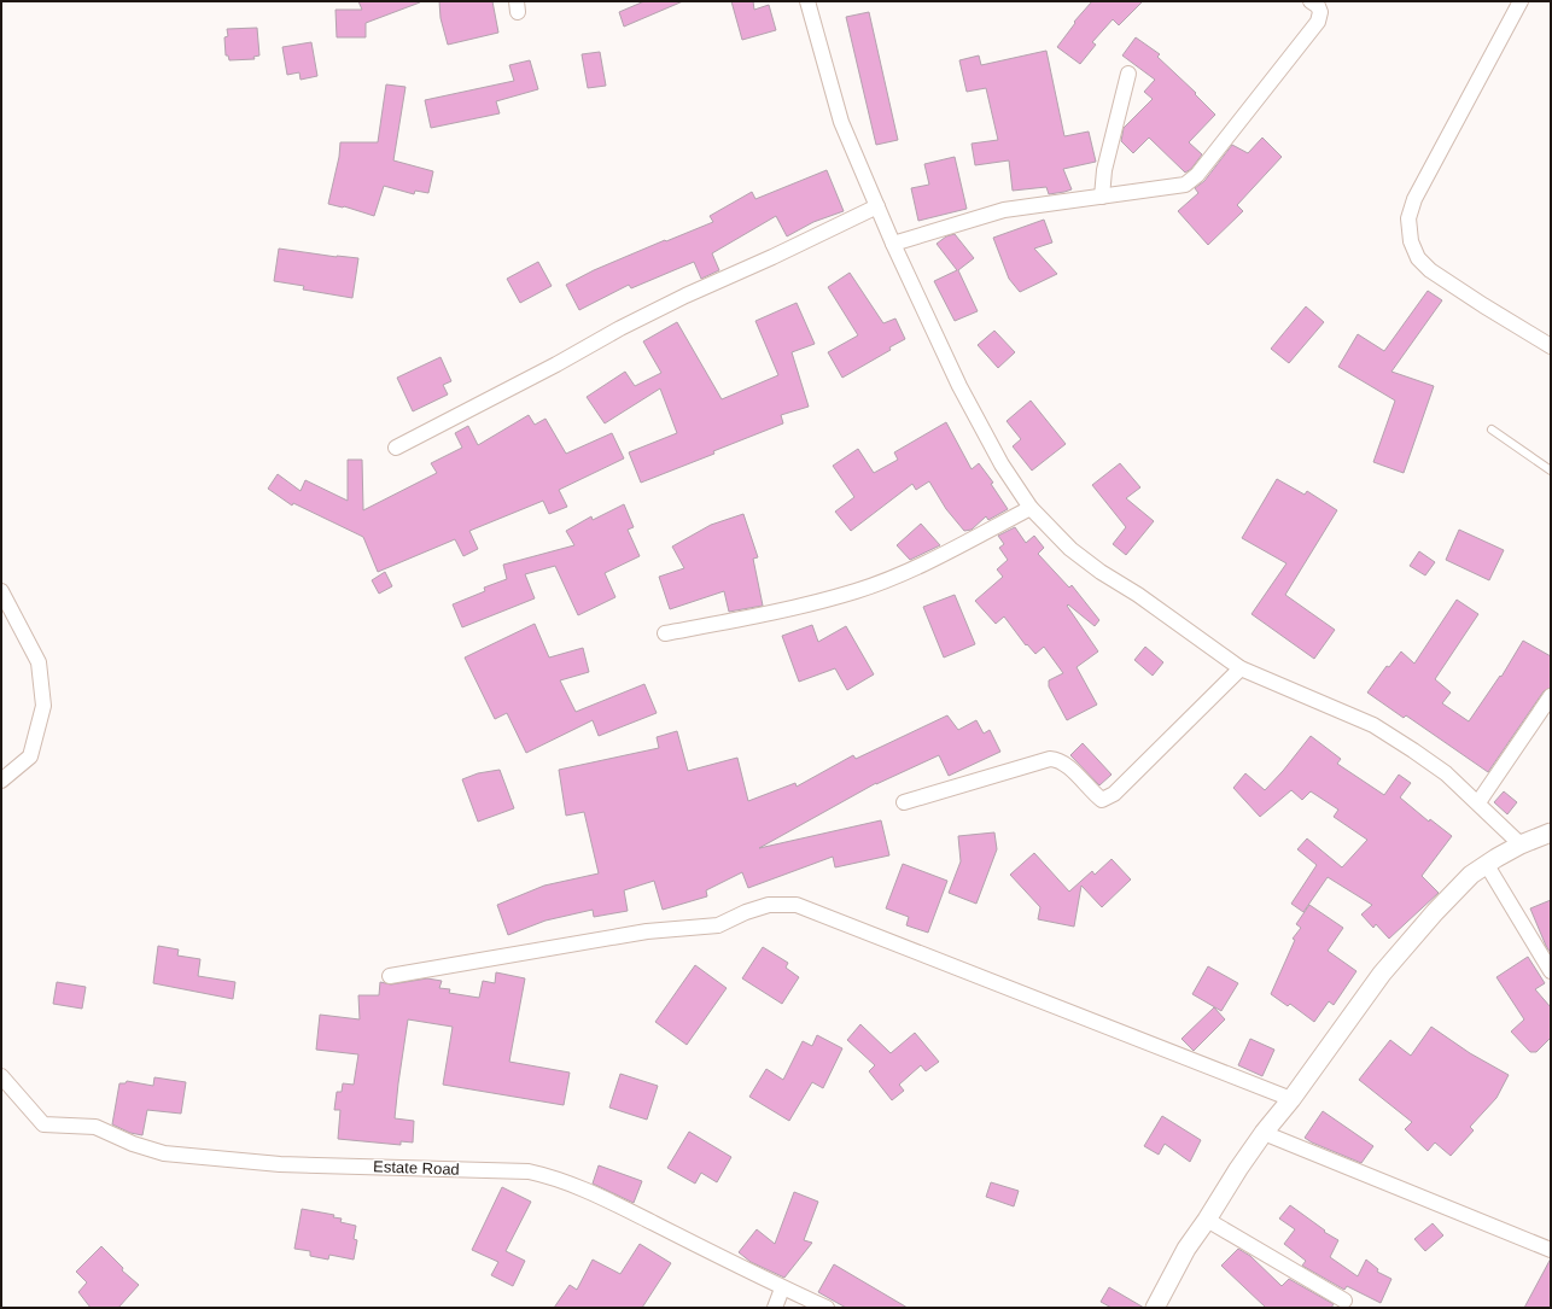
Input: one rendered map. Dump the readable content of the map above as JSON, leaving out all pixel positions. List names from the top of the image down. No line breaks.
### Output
{"streets":{"street":["Estate Road"]}}
